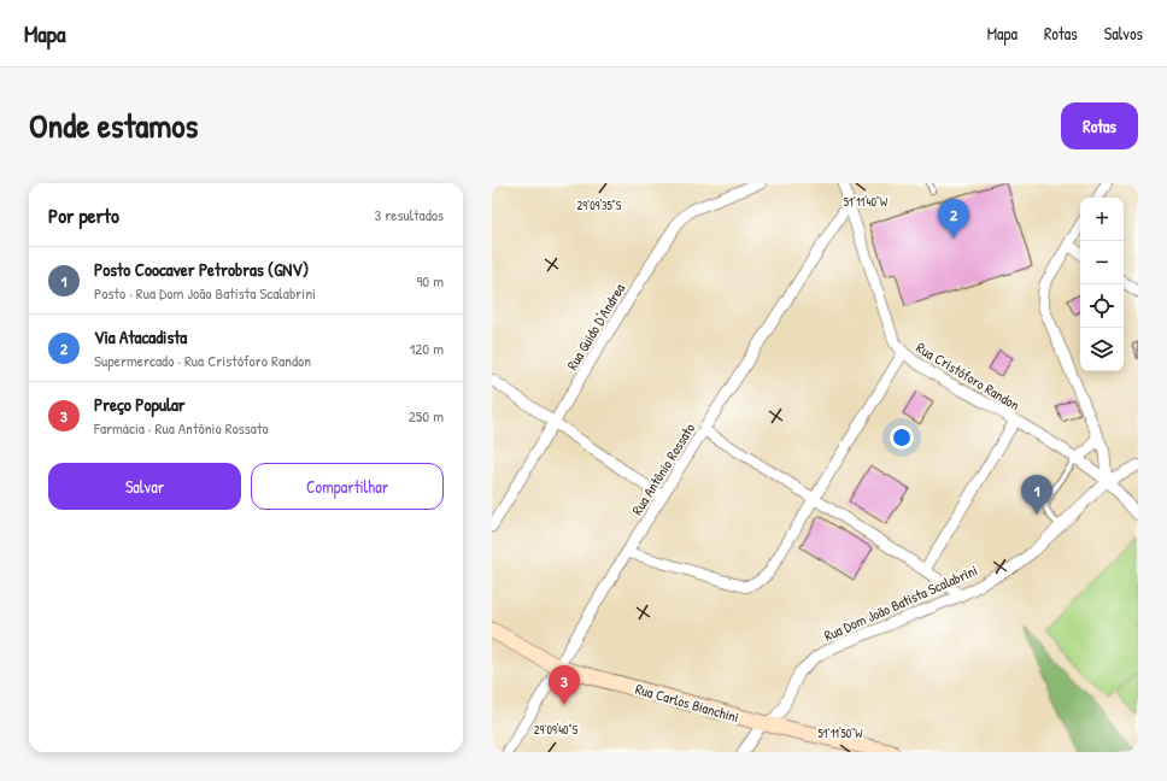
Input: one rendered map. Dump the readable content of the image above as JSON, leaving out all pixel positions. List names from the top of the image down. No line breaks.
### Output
{"streets":{"main road":["Rua Carlos Bianchini"],"street":["Rua Guido D'Andrea","Rua Cristóforo Randon","Rua Antônio Rossato","Rua Dom João Batista Scalabrini"]},"crossings":[["Rua Cristóforo Randon","Rua Antônio Rossato"],["Rua Cristóforo Randon","Rua Dom João Batista Scalabrini"],["Rua Antônio Rossato","Rua Carlos Bianchini"],["Rua Dom João Batista Scalabrini","Rua Carlos Bianchini"]],"page":{"header":"Mapa","nav":["Mapa","Rotas","Salvos"],"title":"Onde estamos","buttons":["Rotas",["Salvar","Compartilhar"]],"heading":["Por perto","3 resultados"],"map_buttons":["+","−"],"pins":["2","1","3"],"list":[{"mark":"1","name":"Posto Coocaver Petrobras (GNV)","note":"Posto · Rua Dom João Batista Scalabrini","value":"90 m"},{"mark":"2","name":"Via Atacadista","note":"Supermercado · Rua Cristóforo Randon","value":"120 m"},{"mark":"3","name":"Preço Popular","note":"Farmácia · Rua Antônio Rossato","value":"250 m"}]},"coordinates":["51°11'40\"W","29°09'35\"S","29°09'40\"S","51°11'50\"W"]}
